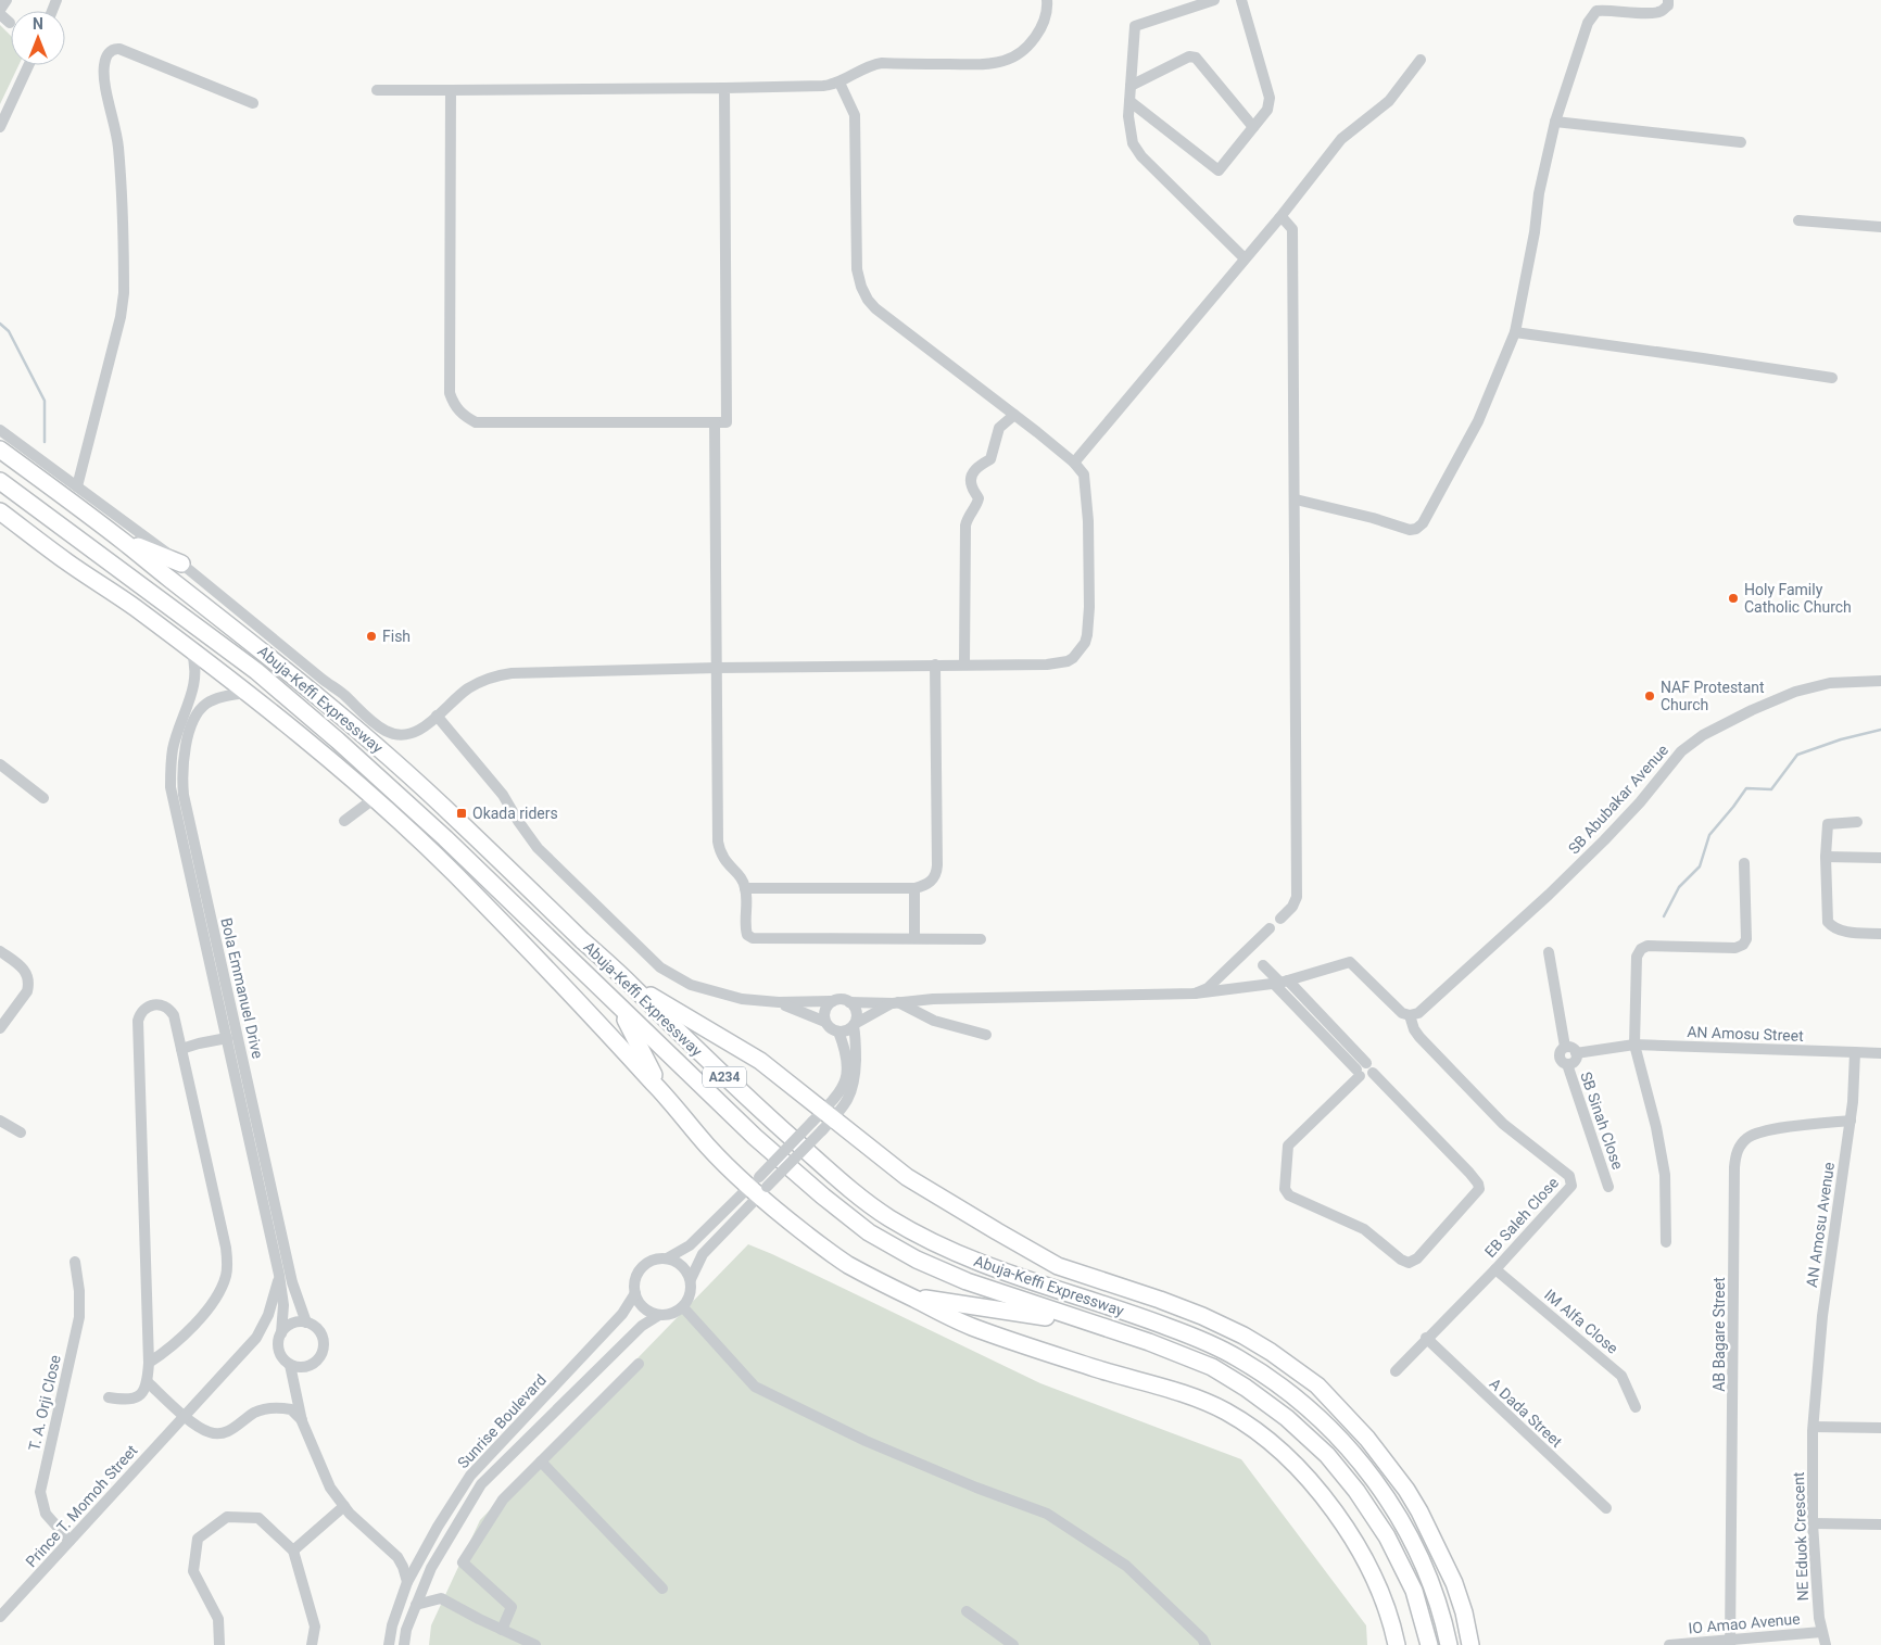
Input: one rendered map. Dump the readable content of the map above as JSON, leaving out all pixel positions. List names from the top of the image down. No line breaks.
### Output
{"streets":{"highway":["Abuja-Keffi Expressway","A234"],"street":["SB Abubakar Avenue","Bola Emmanuel Drive","AN Amosu Street","SB Sinah Close","EB Saleh Close","AN Amosu Avenue","IM Alfa Close","AB Bagare Street","T. A. Orji Close","A Dada Street","Sunrise Boulevard","Prince T. Momoh Street","NE Eduok Crescent","IO Amao Avenue"]},"crossings":[["SB Abubakar Avenue","EB Saleh Close"],["Bola Emmanuel Drive","Prince T. Momoh Street"],["AN Amosu Street","SB Sinah Close"],["AN Amosu Street","AN Amosu Avenue"],["EB Saleh Close","IM Alfa Close"],["EB Saleh Close","A Dada Street"],["AN Amosu Avenue","AB Bagare Street"],["AN Amosu Avenue","NE Eduok Crescent"],["AB Bagare Street","IO Amao Avenue"],["T. A. Orji Close","Prince T. Momoh Street"],["NE Eduok Crescent","IO Amao Avenue"]],"places":{"other":["Holy Family Catholic Church","Fish","NAF Protestant Church"],"transit":["Okada riders"]},"north":"top"}
